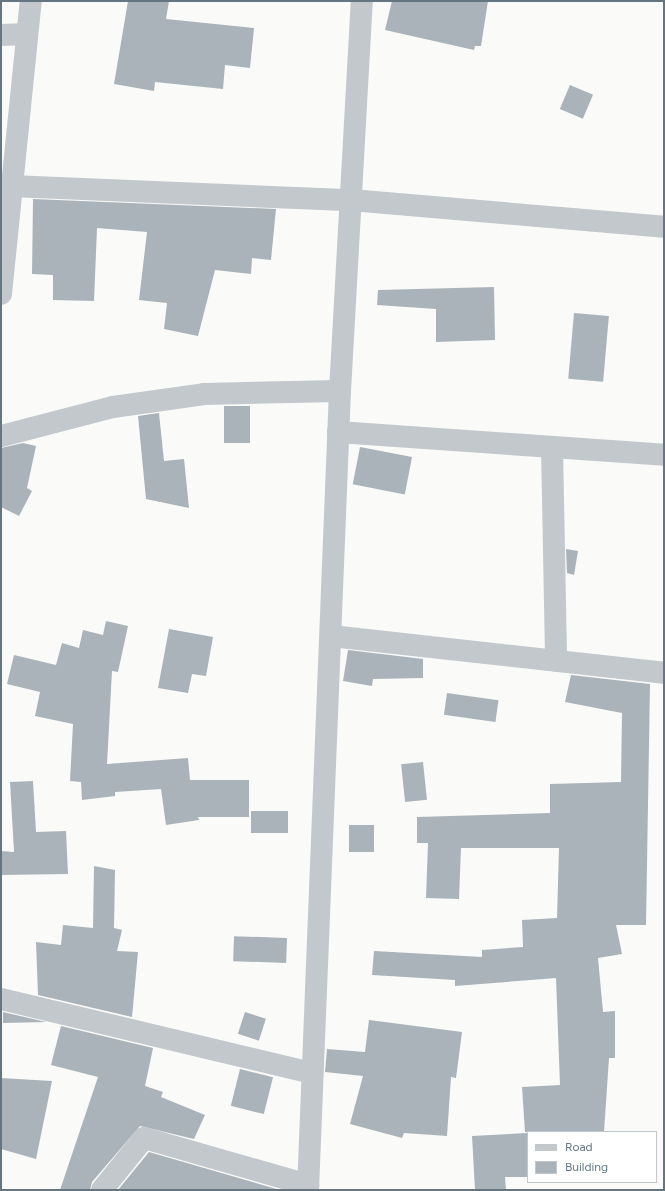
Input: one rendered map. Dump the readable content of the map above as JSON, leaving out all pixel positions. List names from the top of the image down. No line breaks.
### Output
{"legend":["Road","Building"]}
